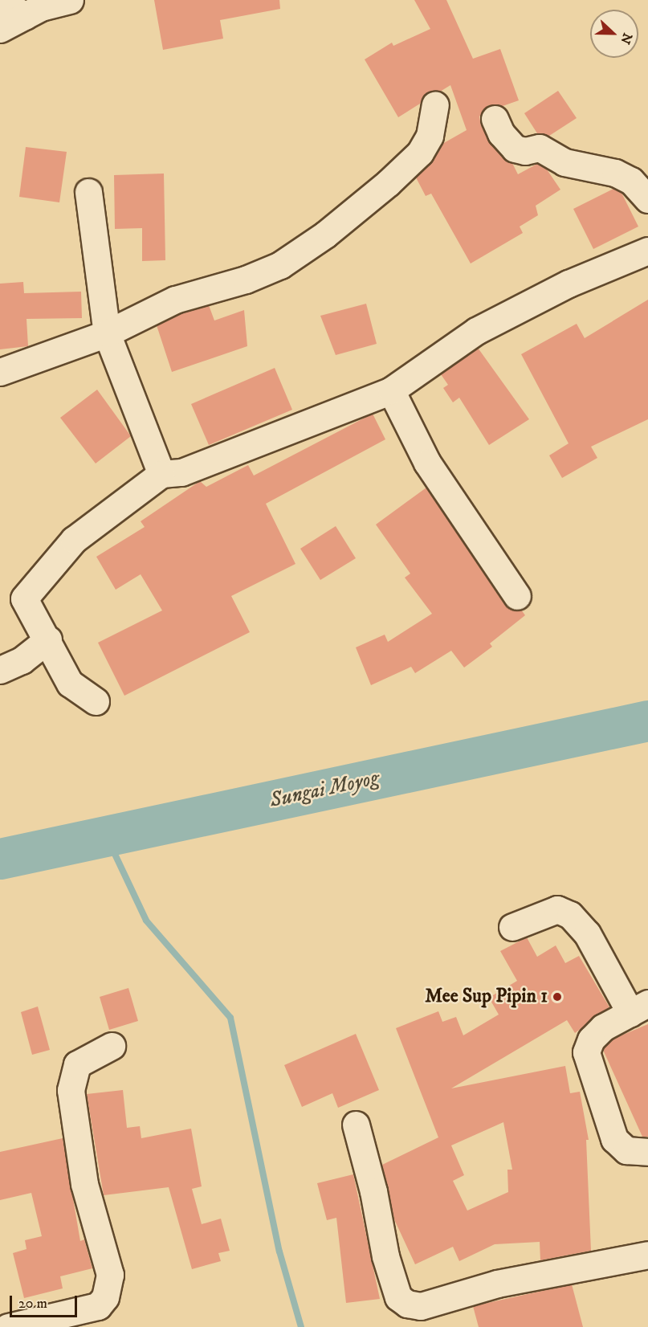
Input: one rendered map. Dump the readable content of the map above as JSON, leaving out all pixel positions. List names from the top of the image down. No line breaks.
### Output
{"water":["Sungai Moyog"],"places":["Mee Sup Pipin 1"],"scale_bar":"20 m","north":"right"}
